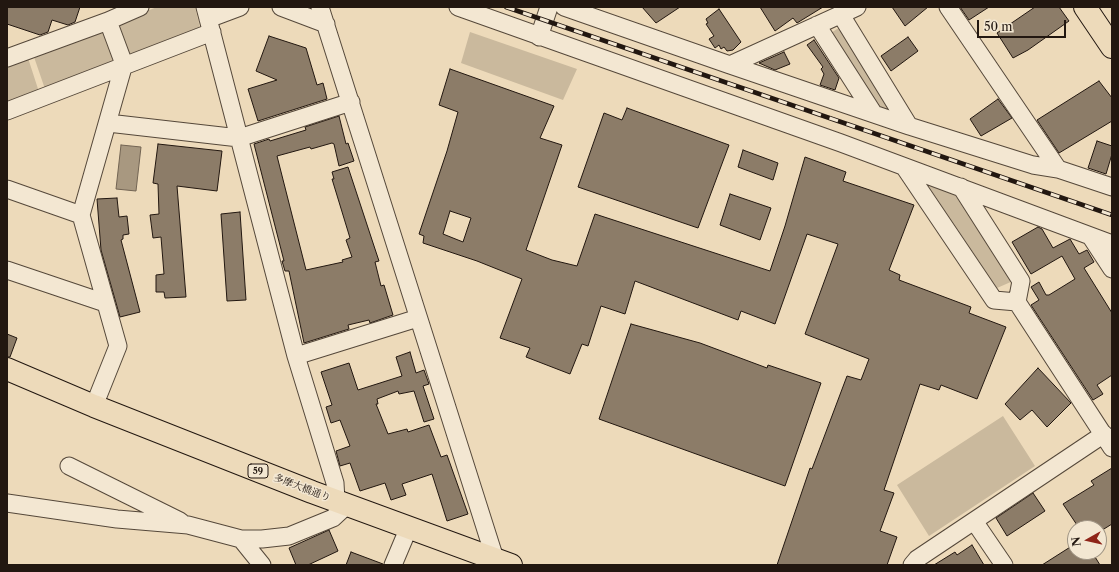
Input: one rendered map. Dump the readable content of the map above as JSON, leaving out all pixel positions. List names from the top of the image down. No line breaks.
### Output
{"streets":{"main road":["59","多摩大橋通り"]},"scale_bar":"50 m","north":"left"}
